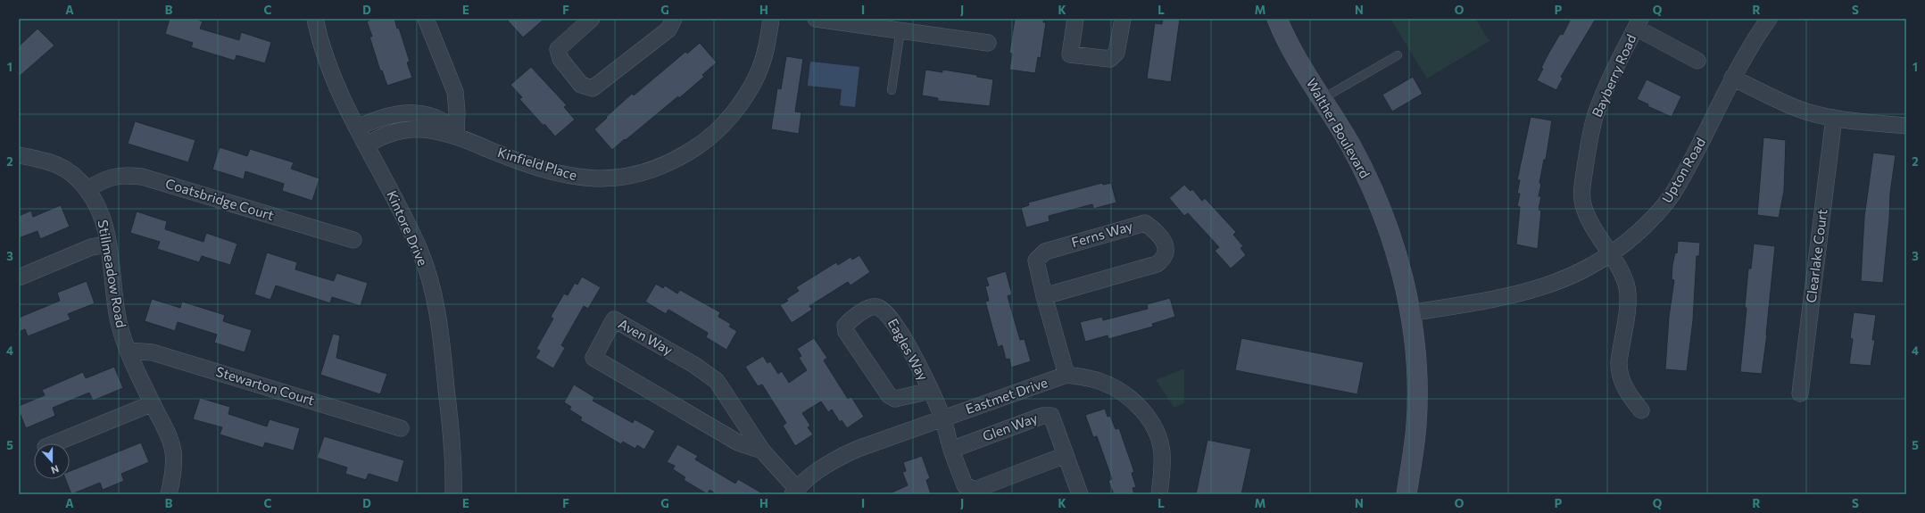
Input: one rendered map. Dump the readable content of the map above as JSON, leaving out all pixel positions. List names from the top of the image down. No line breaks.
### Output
{"streets":{"main road":["Walther Boulevard"],"street":["Bayberry Road","Kinfield Place","Upton Road","Coatsbridge Court","Kintore Drive","Ferns Way","Clearlake Court","Stillmeadow Road","Aven Way","Eagles Way","Stewarton Court","Eastmet Drive","Glen Way"]},"crossings":[["Bayberry Road","Upton Road"],["Walther Boulevard","Upton Road"],["Kinfield Place","Kintore Drive"],["Coatsbridge Court","Stillmeadow Road"],["Ferns Way","Eastmet Drive"],["Stillmeadow Road","Stewarton Court"],["Aven Way","Eastmet Drive"],["Eagles Way","Eastmet Drive"]],"north":"bottom","grid":{"columns":["A","B","C","D","E","F","G","H","I","J","K","L","M","N","O","P","Q","R","S"],"rows":["1","2","3","4","5"]}}
